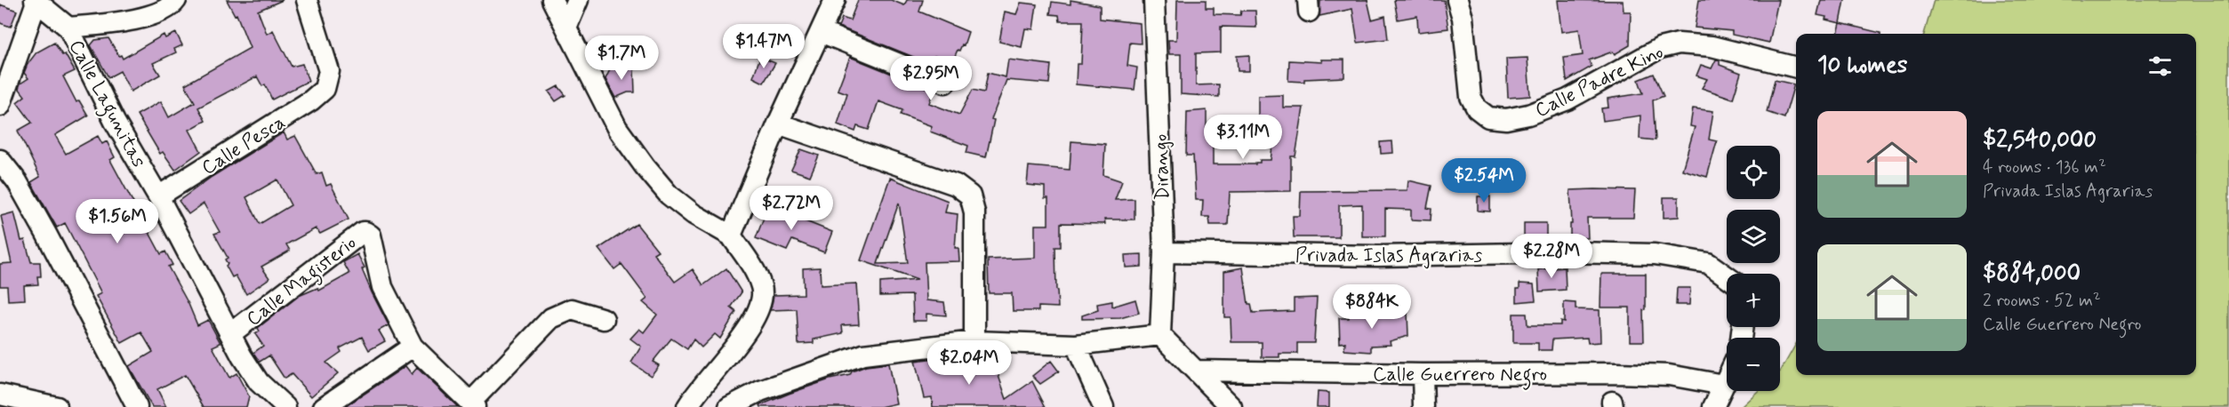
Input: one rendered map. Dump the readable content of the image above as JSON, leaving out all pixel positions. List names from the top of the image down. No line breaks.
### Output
{"streets":{"street":["Calle Padre Kino","Calle Lagunitas","Calle Pesca","Dirango","Privada Islas Agrarias","Calle Magisterio","Calle Guerrero Negro"]},"crossings":[["Calle Lagunitas","Calle Pesca"],["Calle Lagunitas","Calle Magisterio"],["Dirango","Privada Islas Agrarias"]],"page":{"price":["$1.47M","$1.7M","$2.95M","$3.11M","$2.54M","$2.72M","$1.56M","$2.28M","$884K","$2.04M"],"heading":"10 homes","list":[{"name":"$2,540,000","note":"4 rooms · 136 m² · Privada Islas Agrarias"},{"name":"$884,000","note":"2 rooms · 52 m² · Calle Guerrero Negro"}],"map_buttons":["+","−"]}}
